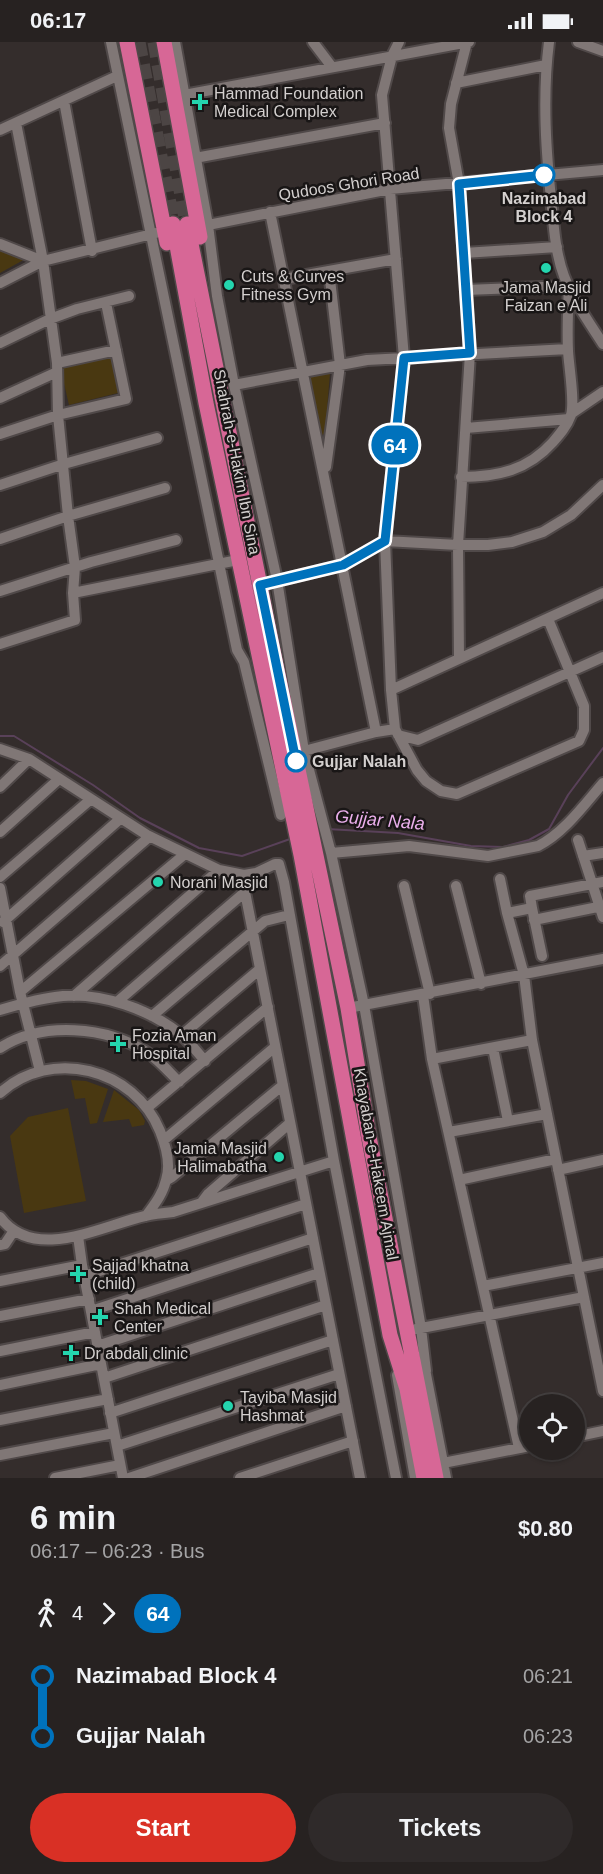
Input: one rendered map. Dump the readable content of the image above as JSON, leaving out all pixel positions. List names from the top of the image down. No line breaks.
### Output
{"streets":{"highway":["Shahrah-e-Hakim Ibn Sina","Khayaban-e-Hakeem Ajmal"],"street":["Qudoos Ghori Road"]},"water":["Gujjar Nala"],"places":{"health":["Hammad Foundation Medical Complex","Fozia Aman Hospital","Sajjad khatna (child)","Shah Medical Center","Dr abdali clinic"],"other":["Nazimabad Block 4","Jama Masjid Faizan e Ali","Cuts & Curves Fitness Gym","Gujjar Nalah","Norani Masjid","Jamia Masjid Halimabatha","Tayiba Masjid Hashmat"]},"lines":["bus line 64"],"page":{"status":"06:17","on_map":"64","heading":["6 min","06:17 – 06:23 · Bus","$0.80"],"legs":["4","64"],"list":[{"name":"Nazimabad Block 4","value":"06:21"},{"name":"Gujjar Nalah","value":"06:23"}],"buttons":["Start","Tickets"]}}
